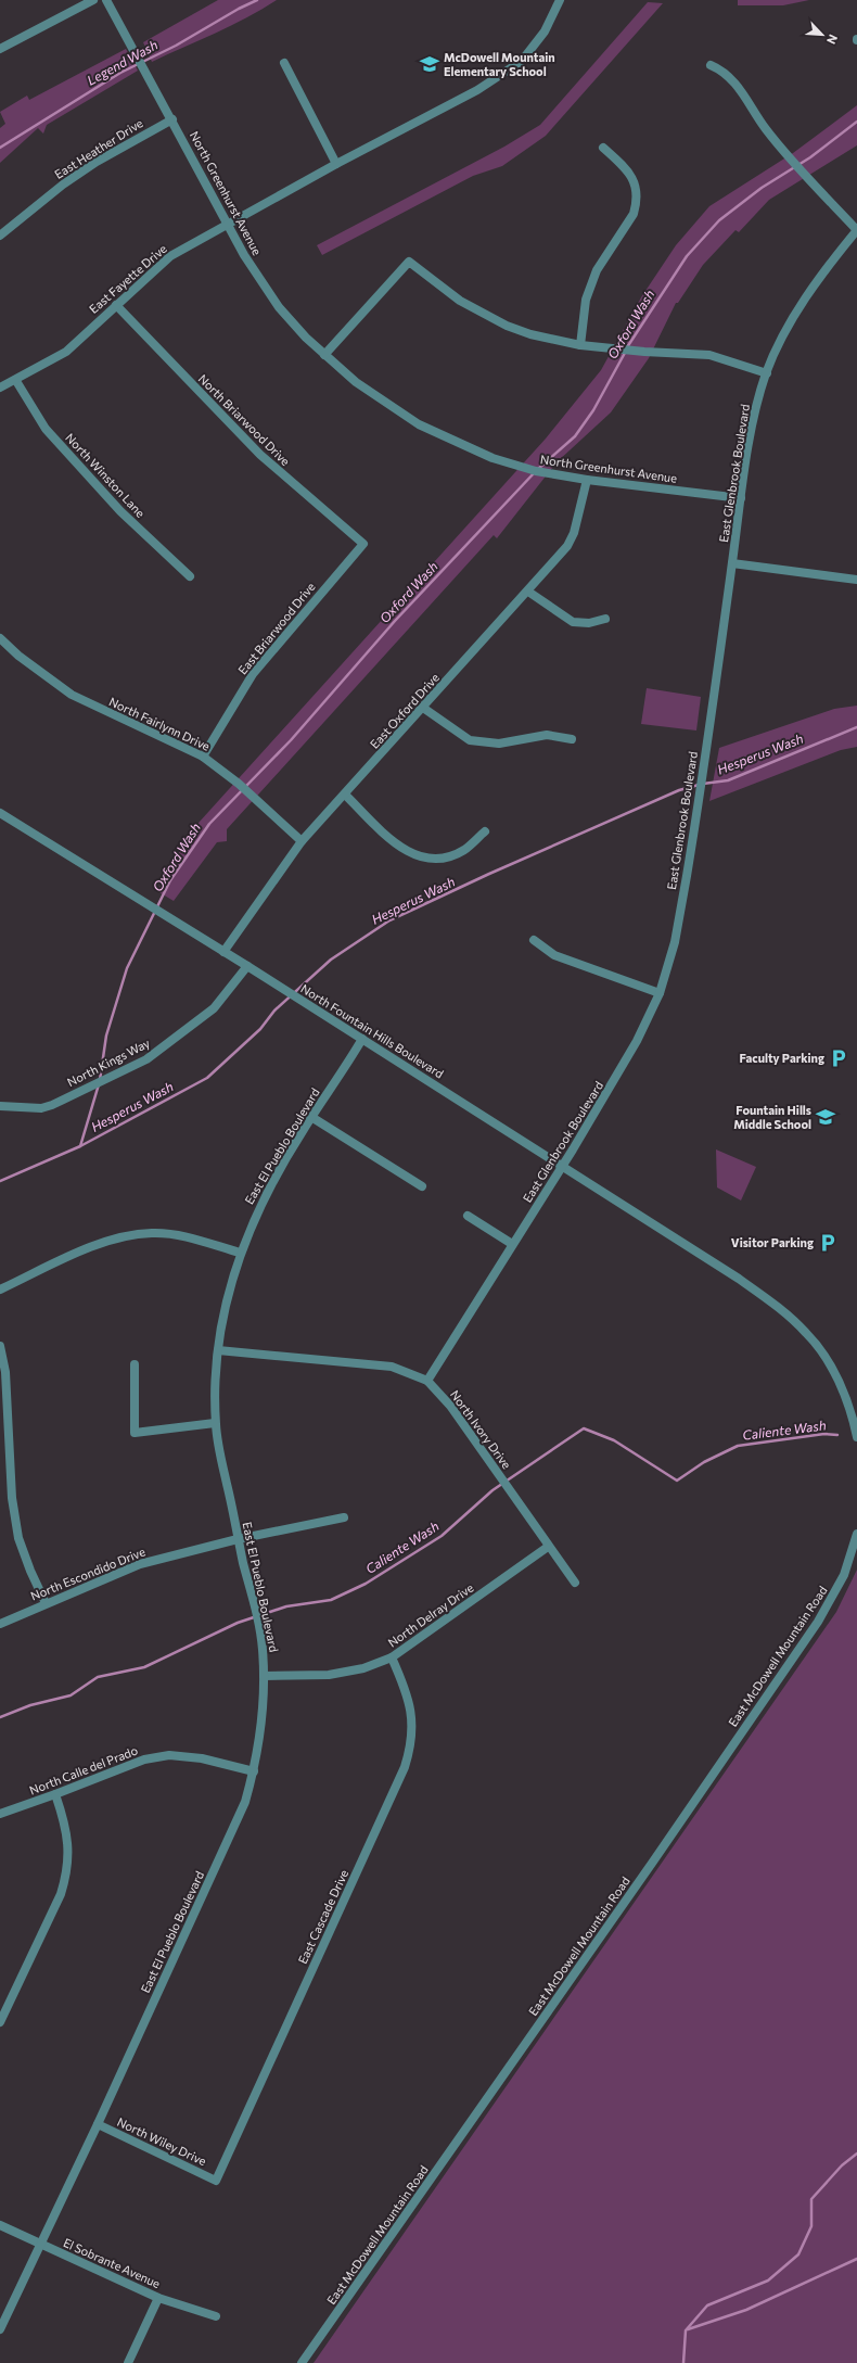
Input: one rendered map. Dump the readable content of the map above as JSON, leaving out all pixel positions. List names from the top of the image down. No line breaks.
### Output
{"streets":{"street":["East Heather Drive","North Greenhurst Avenue","East Fayette Drive","North Briarwood Drive","East Glenbrook Boulevard","North Winston Lane","East Briarwood Drive","East Oxford Drive","North Fairlynn Drive","North Fountain Hills Boulevard","North Kings Way","East El Pueblo Boulevard","North Ivory Drive","North Escondido Drive","North Delray Drive","East McDowell Mountain Road","North Calle del Prado","East Cascade Drive","North Wiley Drive","El Sobrante Avenue"]},"crossings":[["East Heather Drive","North Greenhurst Avenue"],["North Greenhurst Avenue","East Fayette Drive"],["North Greenhurst Avenue","East Glenbrook Boulevard"],["North Greenhurst Avenue","East Oxford Drive"],["East Fayette Drive","North Briarwood Drive"],["East Fayette Drive","North Winston Lane"],["North Briarwood Drive","East Briarwood Drive"],["East Glenbrook Boulevard","North Fountain Hills Boulevard"],["East Glenbrook Boulevard","North Ivory Drive"],["East Briarwood Drive","North Fairlynn Drive"],["East Oxford Drive","North Fairlynn Drive"],["East Oxford Drive","North Fountain Hills Boulevard"],["North Fountain Hills Boulevard","North Kings Way"],["North Fountain Hills Boulevard","East El Pueblo Boulevard"],["East El Pueblo Boulevard","North Ivory Drive"],["East El Pueblo Boulevard","North Escondido Drive"],["East El Pueblo Boulevard","North Delray Drive"],["East El Pueblo Boulevard","North Calle del Prado"],["East El Pueblo Boulevard","North Wiley Drive"],["East El Pueblo Boulevard","El Sobrante Avenue"],["North Ivory Drive","North Delray Drive"],["North Delray Drive","East Cascade Drive"],["East Cascade Drive","North Wiley Drive"]],"water":["Legend Wash","Oxford Wash","Hesperus Wash","Caliente Wash"],"places":{"school or university":["McDowell Mountain Elementary School","Fountain Hills Middle School"],"parking":["Faculty Parking","Visitor Parking"]},"north":"bottom right"}
